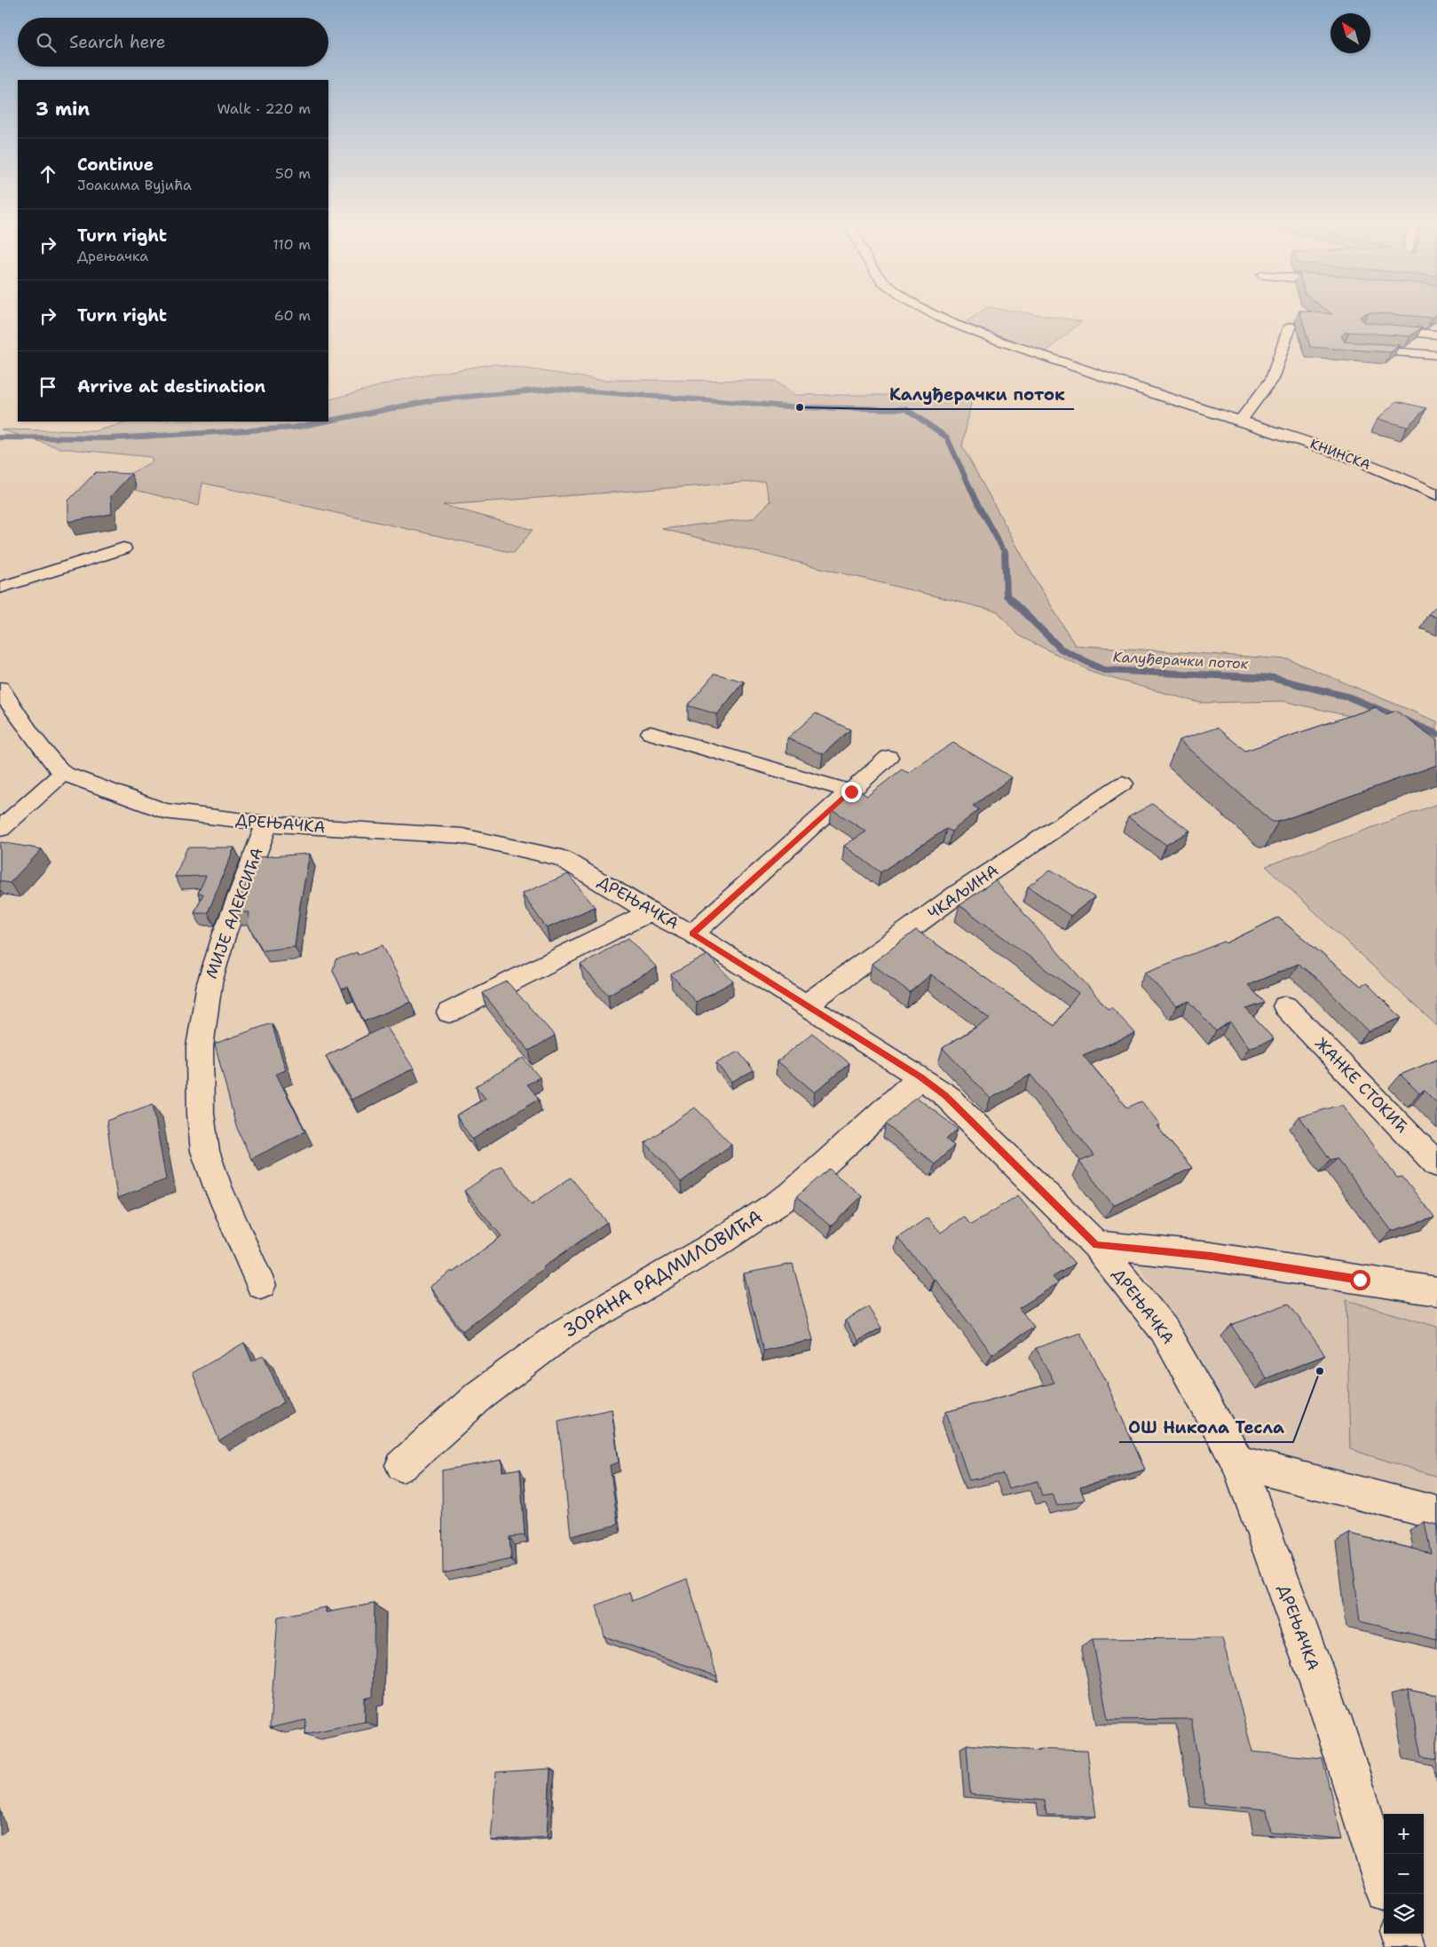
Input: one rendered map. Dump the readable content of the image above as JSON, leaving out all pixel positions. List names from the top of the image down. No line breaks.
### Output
{"streets":{"street":["КНИНСКА","ДРЕЊАЧКА","ЧКАЉИНА","МИЈЕ АЛЕКСИЋА","ЖАНКЕ СТОКИЋ","ЗОРАНА РАДМИЛОВИЋА"]},"crossings":[["ДРЕЊАЧКА","ЧКАЉИНА"],["ДРЕЊАЧКА","МИЈЕ АЛЕКСИЋА"],["ДРЕЊАЧКА","ЗОРАНА РАДМИЛОВИЋА"]],"water":["Калуђерачки поток"],"places":["Калуђерачки поток","ОШ Никола Тесла"],"north":"top left","page":{"search":"Search here","heading":["3 min","Walk · 220 m"],"list":[["Continue","Јоакима Вујића","50 m"],["Turn right","Дрењачка","110 m"],["Turn right","60 m"],"Arrive at destination"],"map_buttons":["+","−"]}}
